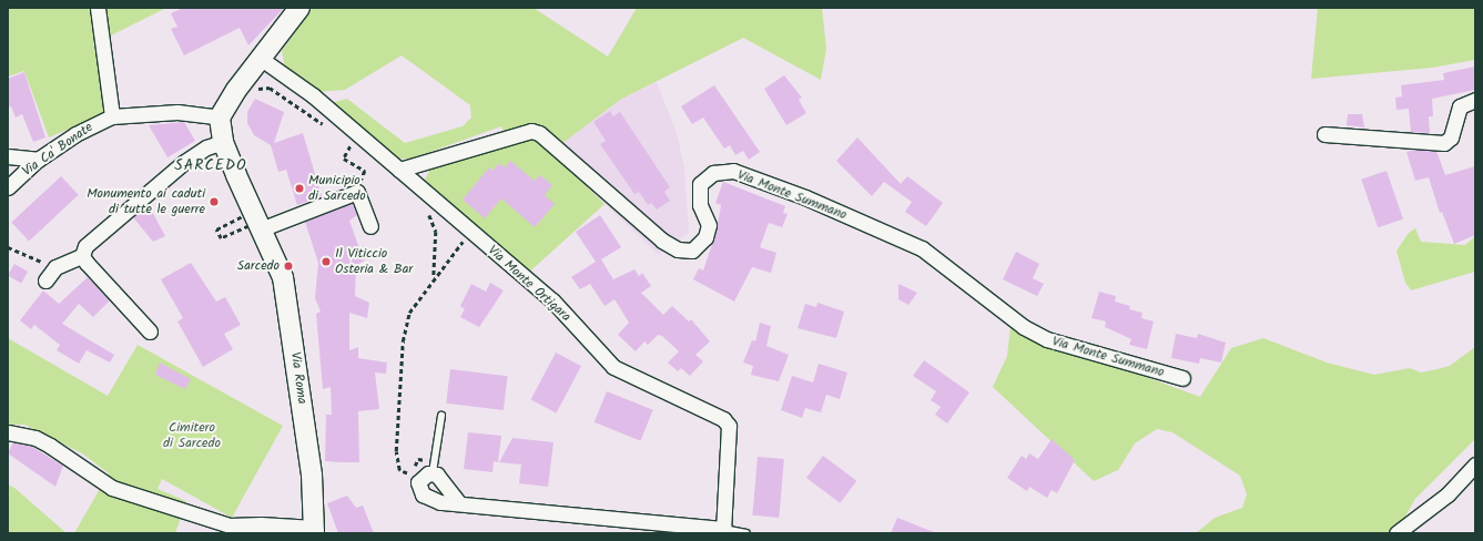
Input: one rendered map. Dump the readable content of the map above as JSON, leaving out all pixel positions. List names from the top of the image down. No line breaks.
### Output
{"streets":{"street":["Via Ca' Bonate","Via Monte Summano","Via Monte Ortigara","Via Roma"]},"crossings":[["Via Ca' Bonate","Via Roma"],["Via Monte Summano","Via Monte Ortigara"]],"districts":["SARCEDO"],"parks":["Cimitero di Sarcedo"],"places":["Municipio di Sarcedo","Monumento ai caduti di tutte le guerre","Il Viticcio Osteria & Bar","Sarcedo"]}
